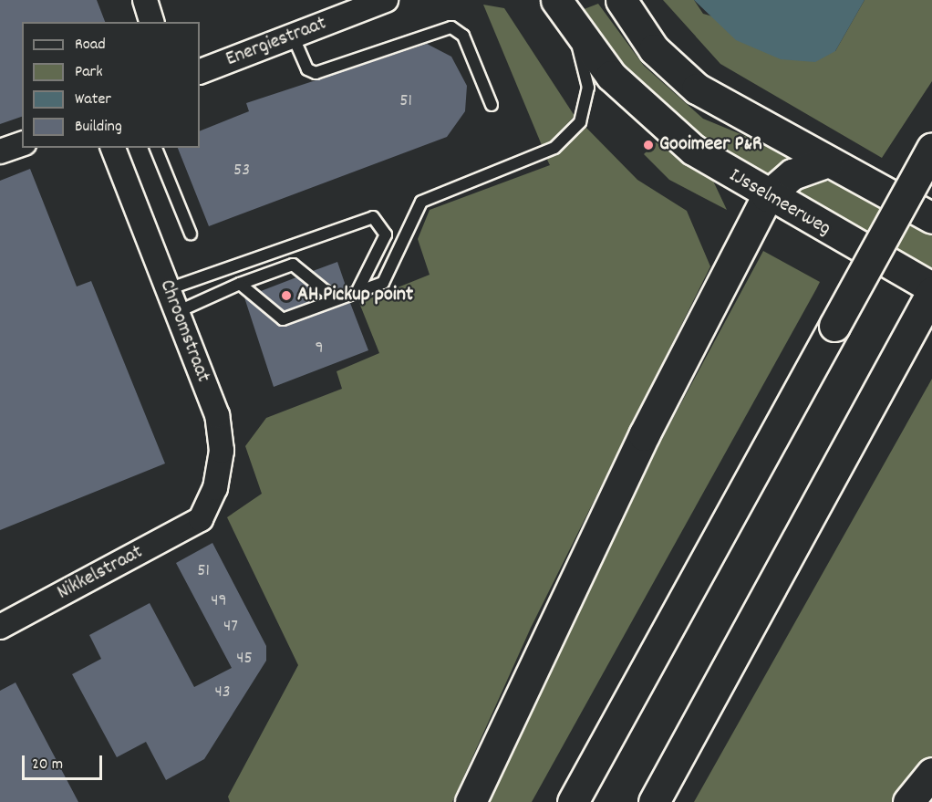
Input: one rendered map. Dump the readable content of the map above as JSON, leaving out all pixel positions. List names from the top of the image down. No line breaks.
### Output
{"streets":{"main road":["IJsselmeerweg"],"street":["Energiestraat","Chroomstraat","Nikkelstraat"]},"crossings":[["Chroomstraat","Nikkelstraat"]],"places":["Gooimeer P&R","AH Pickup point"],"house_numbers":["51","53","9","51","49","47","45","43"],"legend":["Road","Park","Water","Building"],"scale_bar":"20 m"}
